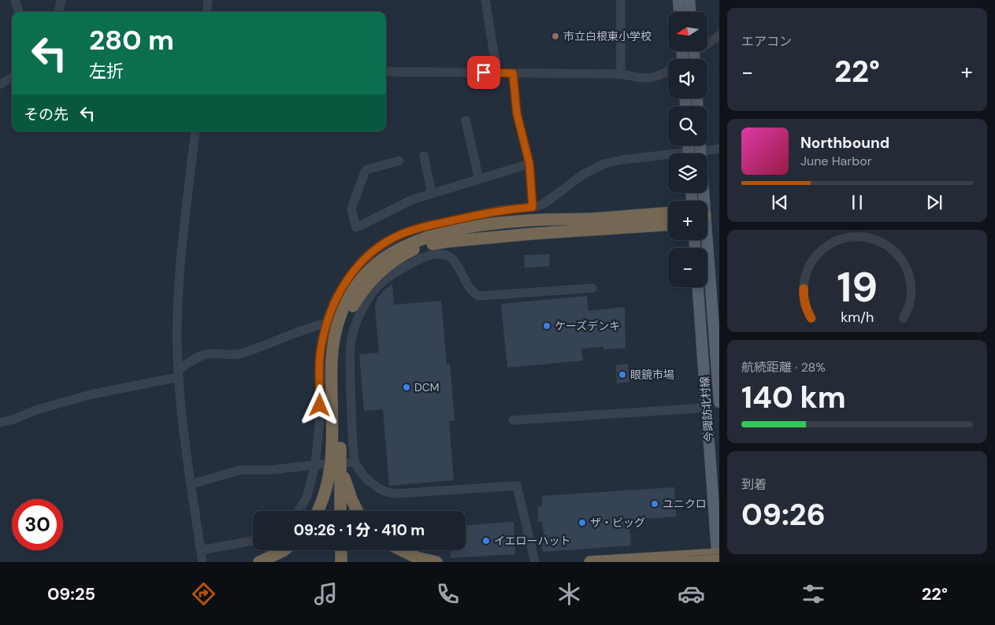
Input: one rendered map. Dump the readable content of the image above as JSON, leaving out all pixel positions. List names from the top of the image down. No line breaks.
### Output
{"streets":{"main road":["今諏訪北村線"]},"places":["市立白根東小学校","ケーズデンキ","眼鏡市場","DCM","ユニクロ","ザ・ビッグ","イエローハット"],"north":"left","page":{"tile":["エアコン",["航続距離 · 28%","140 km"],["到着","09:26"]],"map_buttons":["+","−"],"turn":["280 m","左折"],"heat":["−","22°","+"],"then":"その先","song":["Northbound","June Harbor"],"limit":"30","trip":"09:26 · 1 分 · 410 m","tabs":["09:25","22°"],"gauge":["19","km/h"]}}
